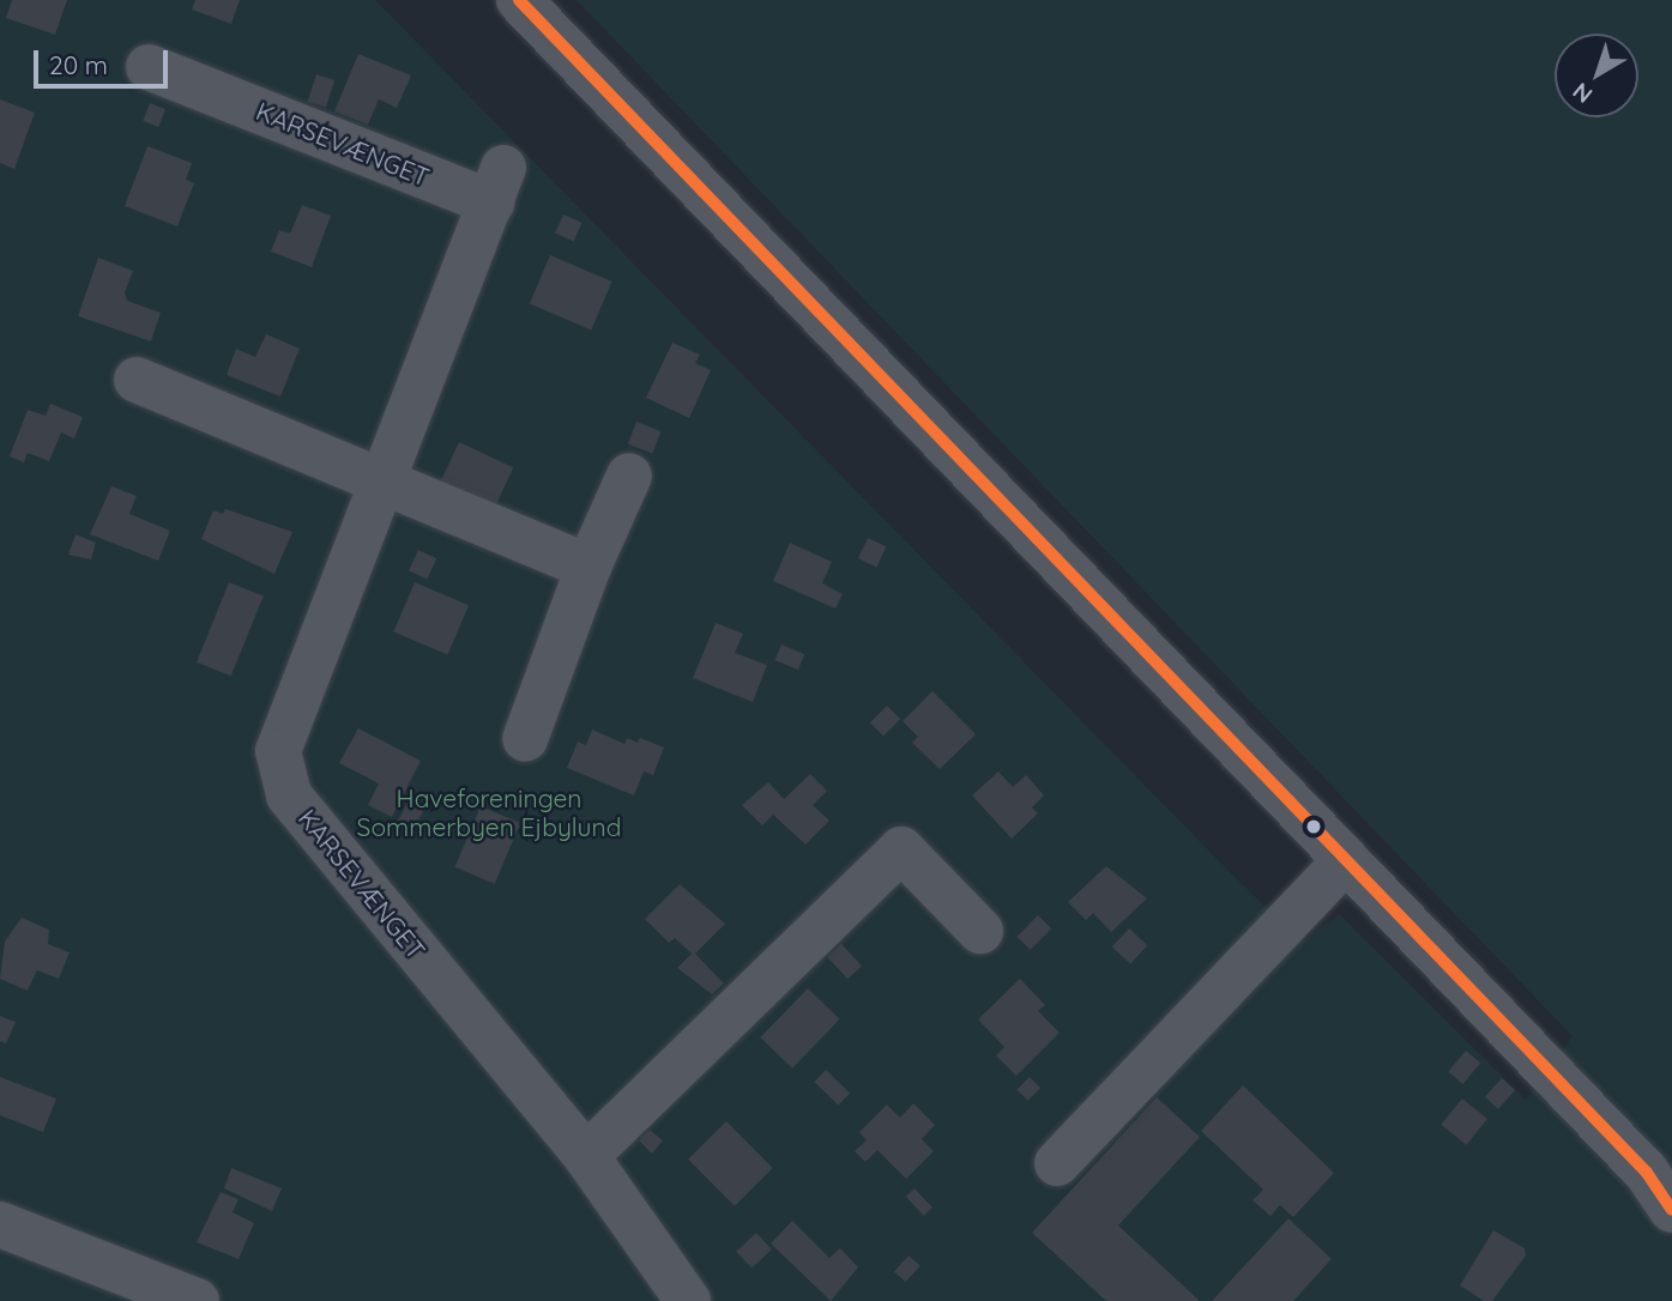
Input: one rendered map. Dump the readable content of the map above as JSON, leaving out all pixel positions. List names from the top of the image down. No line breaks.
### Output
{"streets":{"street":["KARSEVÆNGET"]},"parks":["Haveforeningen Sommerbyen Ejbylund"],"scale_bar":"20 m","north":"bottom left"}
